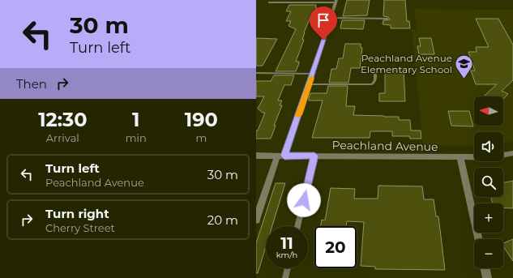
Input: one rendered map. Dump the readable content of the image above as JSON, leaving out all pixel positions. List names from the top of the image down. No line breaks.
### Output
{"streets":{"street":["Peachland Avenue"]},"places":{"school or university":["Peachland Avenue Elementary School"]},"north":"left","page":{"turn":["30 m","Turn left"],"then":"Then","map_buttons":["+","−"],"eta":["12:30","Arrival","1","min","190","m"],"list":[{"name":"Turn left","note":"Peachland Avenue","value":"30 m"},{"name":"Turn right","note":"Cherry Street","value":"20 m"}],"speed":"11 km/h","limit":"20"}}
